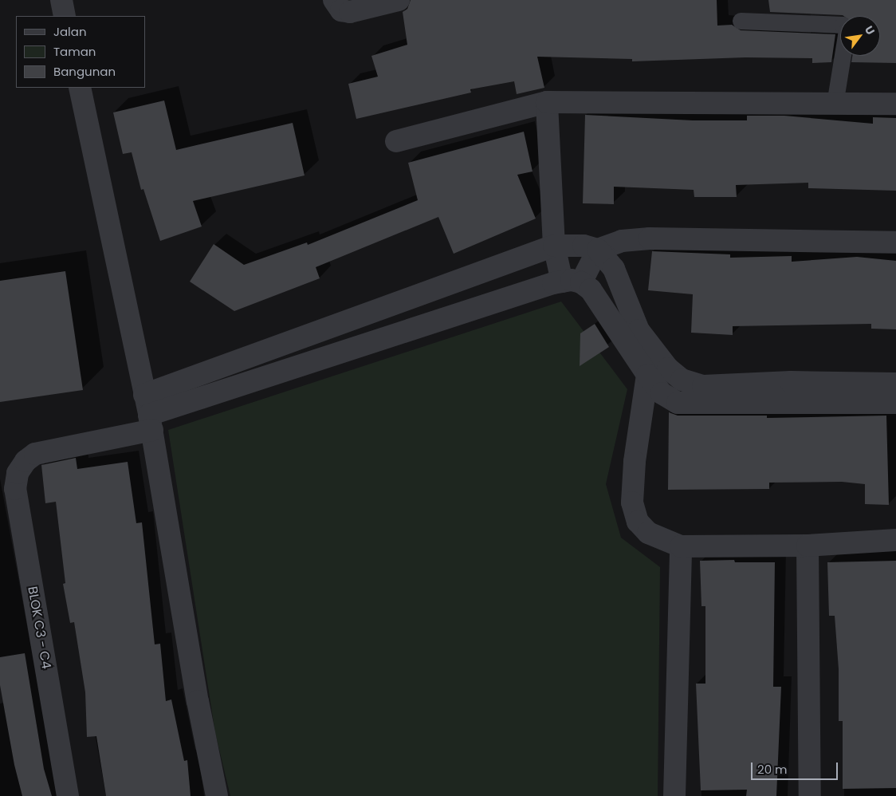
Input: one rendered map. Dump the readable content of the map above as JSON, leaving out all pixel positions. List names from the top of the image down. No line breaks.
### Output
{"streets":{"street":["BLOK C3 - C4"]},"legend":["Jalan","Taman","Bangunan"],"scale_bar":"20 m","north":"top right"}
